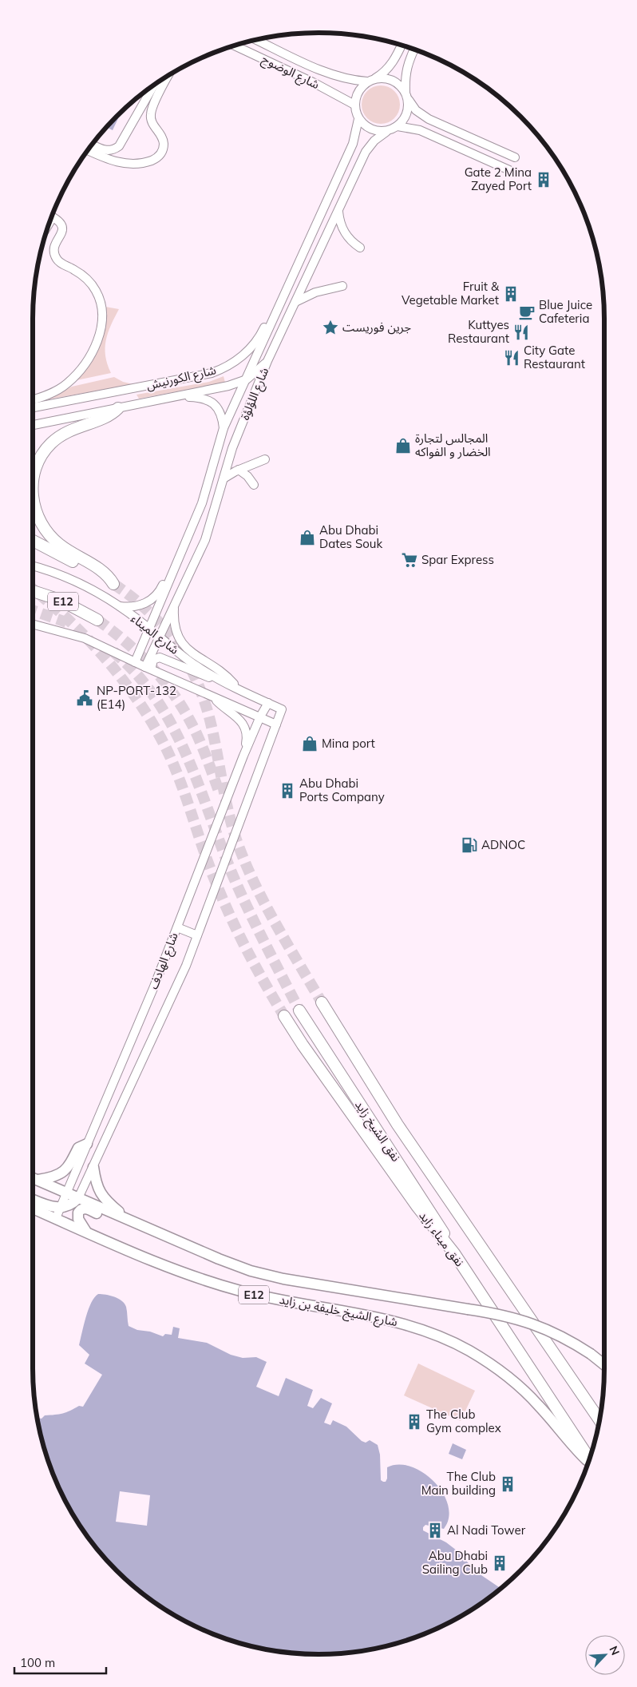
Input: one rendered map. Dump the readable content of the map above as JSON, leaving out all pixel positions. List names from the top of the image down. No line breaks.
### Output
{"streets":{"highway":["E12","نفق الشيخ زايد","نفق ميناء زايد"],"main road":["شارع الشيخ خليفة بن زايد"],"street":["شارع الوضوح","شارع الكورنيش","شارع اللؤلؤة","شارع الميناء","شارع الهادف"]},"crossings":[["شارع الوضوح","شارع اللؤلؤة"],["شارع الكورنيش","شارع اللؤلؤة"],["شارع اللؤلؤة","شارع الميناء"],["شارع الميناء","شارع الهادف"],["شارع الهادف","شارع الشيخ خليفة بن زايد"],["نفق الشيخ زايد","نفق ميناء زايد"]],"places":{"building":["Gate 2 Mina Zayed Port","Fruit & Vegetable Market","Abu Dhabi Ports Company","The Club Gym complex","The Club Main building","Al Nadi Tower","Abu Dhabi Sailing Club"],"cafe":["Blue Juice Cafeteria"],"place":["جرين فوريست"],"restaurant":["Kuttyes Restaurant","City Gate Restaurant"],"shop":["المجالس لتجارة الخضار و الفواكه","Abu Dhabi Dates Souk","Mina port"],"supermarket":["Spar Express"],"public building":["NP-PORT-132 (E14)"],"fuel station":["ADNOC"]},"scale_bar":"100 m","north":"top right"}
